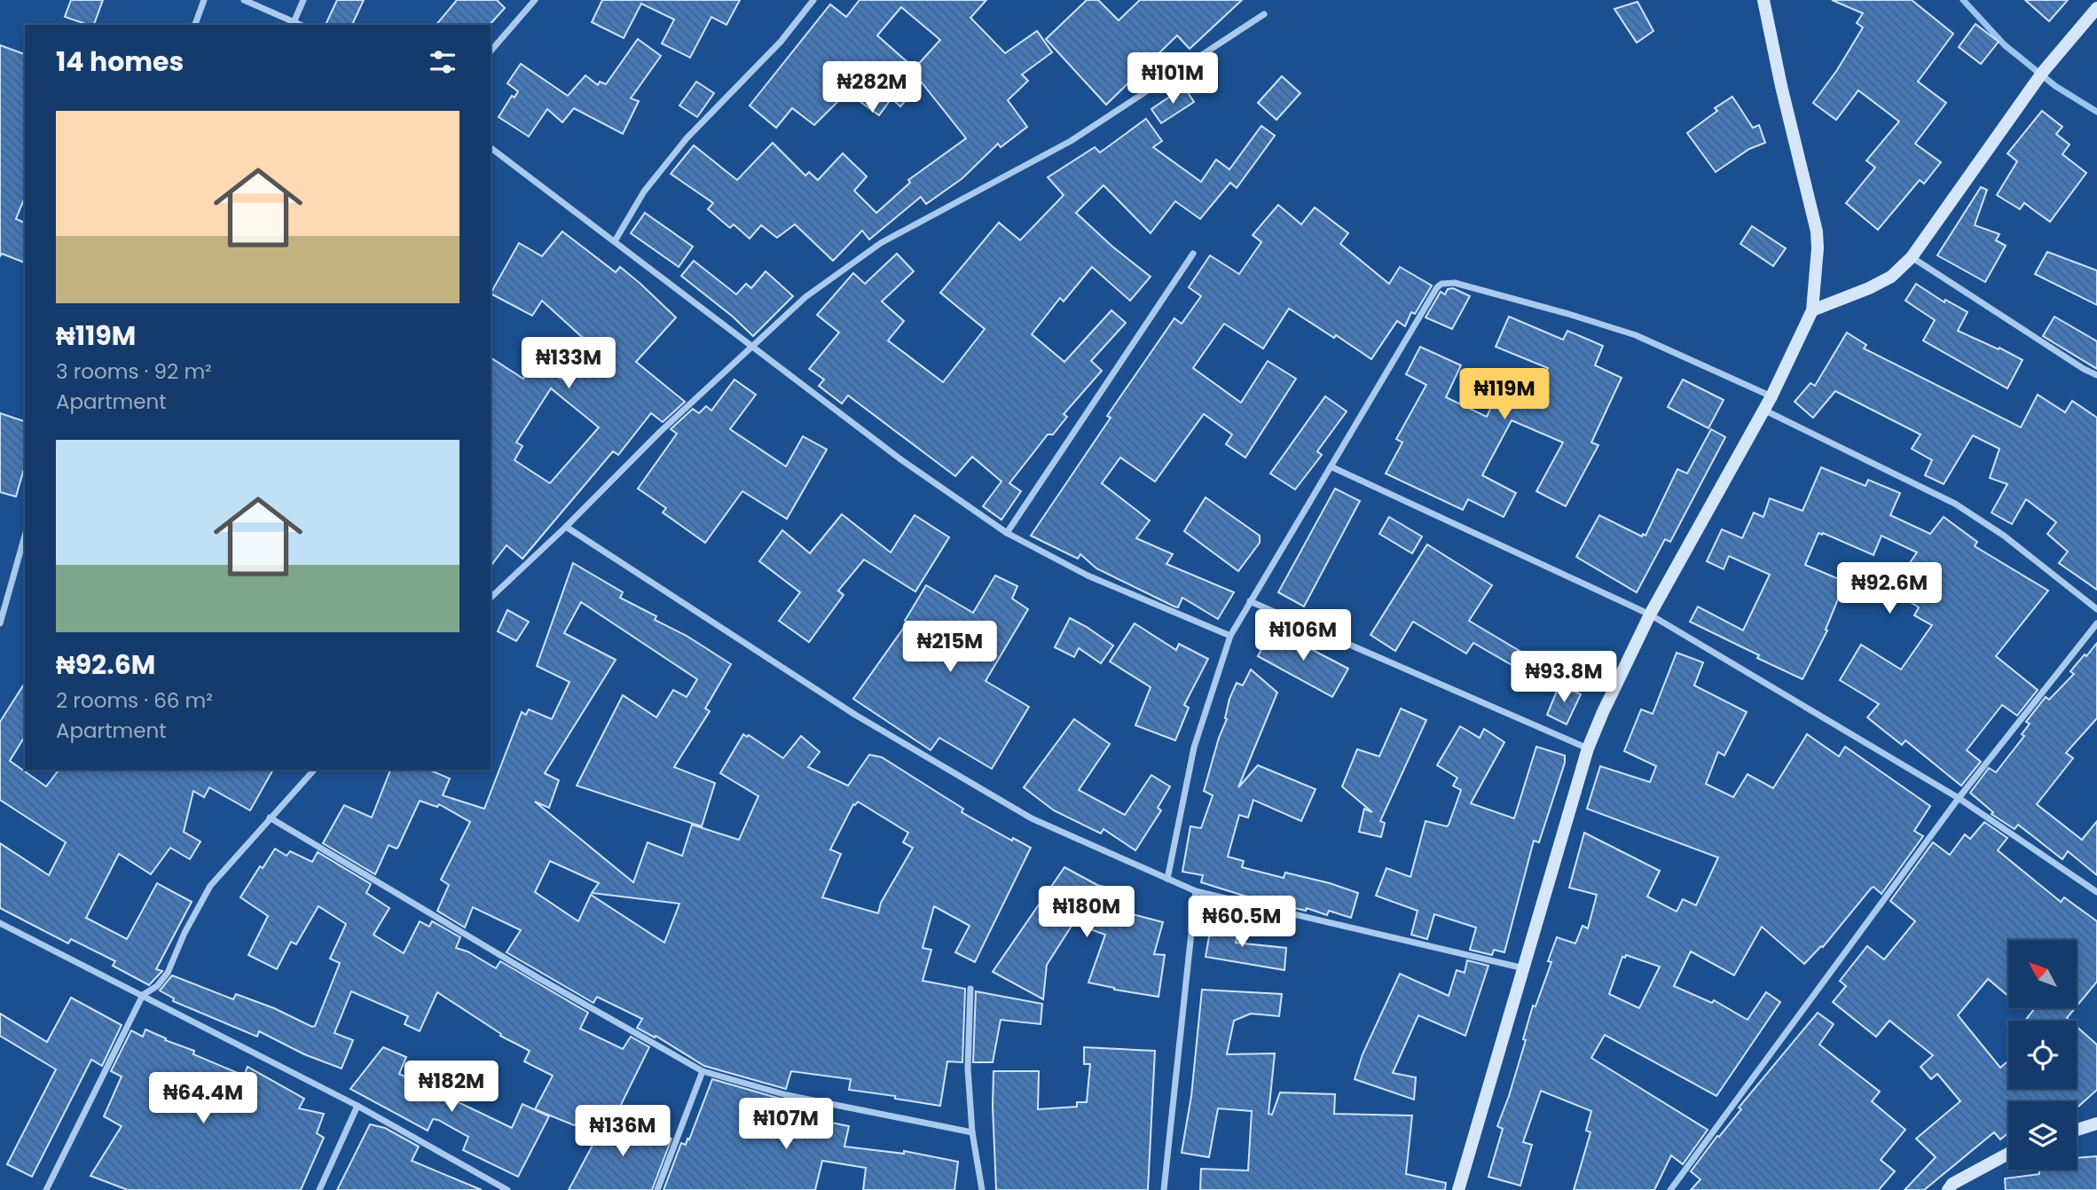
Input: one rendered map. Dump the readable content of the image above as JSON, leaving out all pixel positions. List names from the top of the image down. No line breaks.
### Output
{"north":"top left","page":{"heading":"14 homes","price":["₦101M","₦282M","₦133M","₦119M","₦92.6M","₦106M","₦215M","₦93.8M","₦180M","₦60.5M","₦182M","₦64.4M","₦107M","₦136M"],"list":[{"name":"₦119M","note":"3 rooms · 92 m² · Apartment"},{"name":"₦92.6M","note":"2 rooms · 66 m² · Apartment"}]}}
